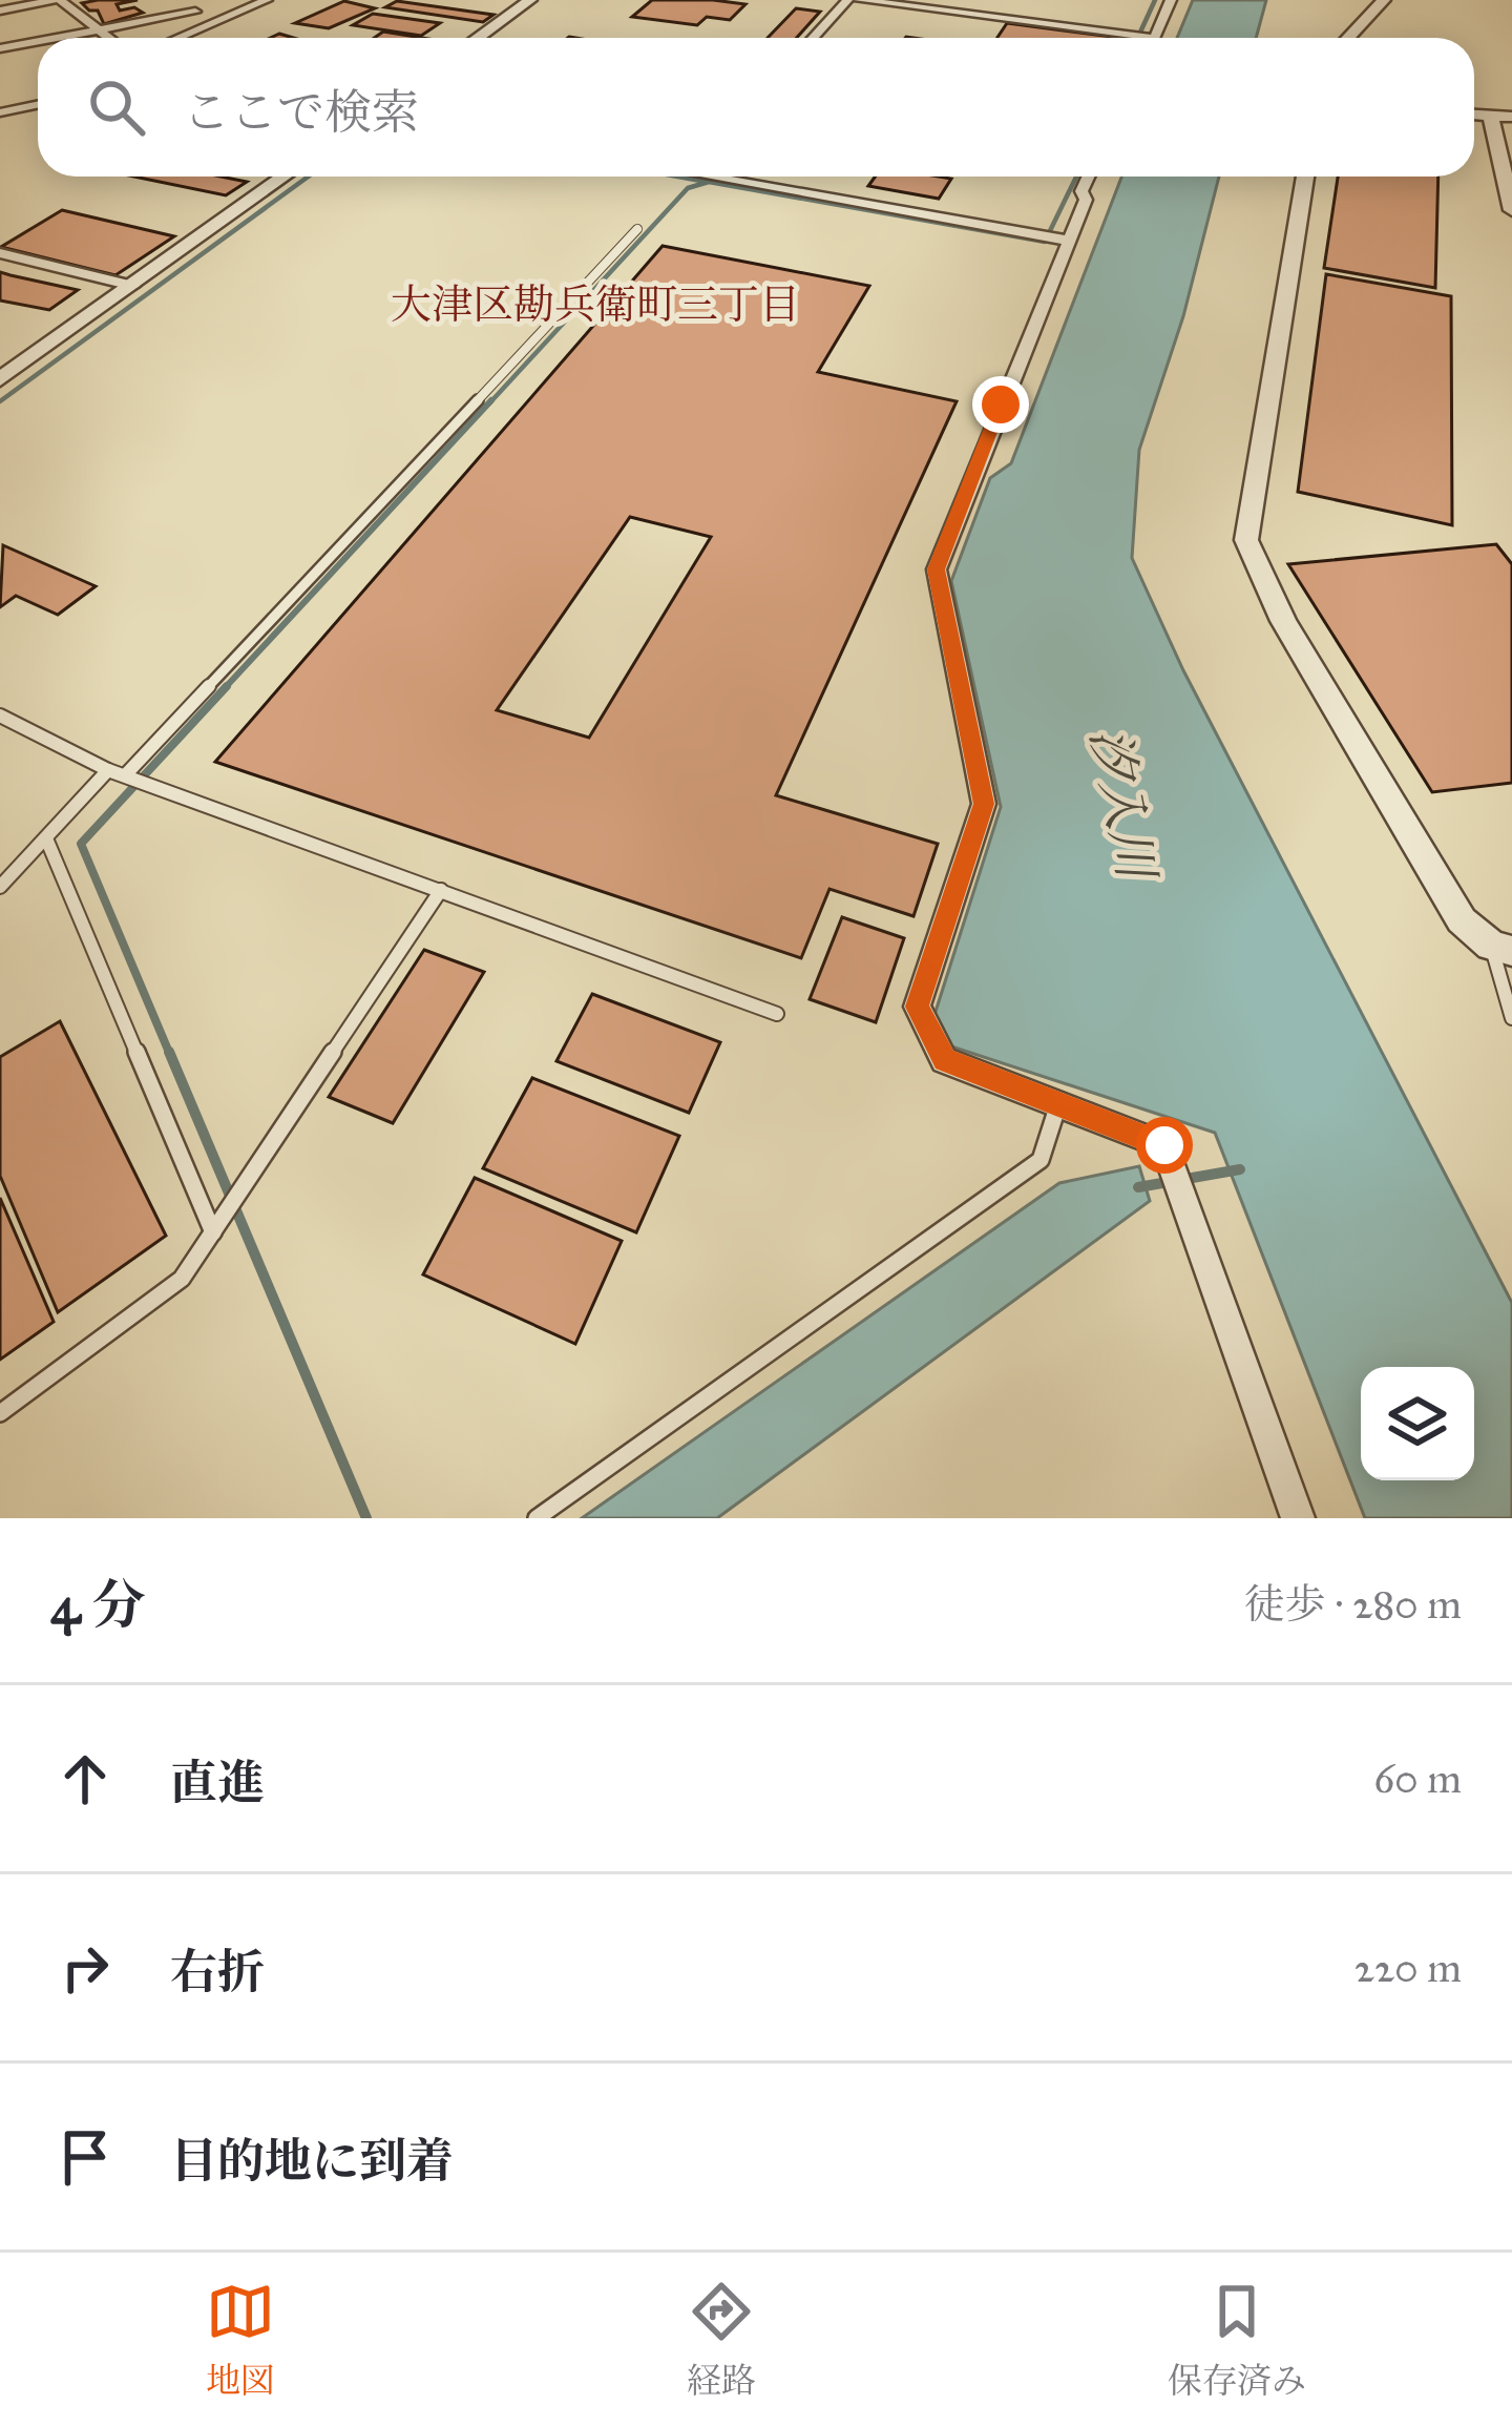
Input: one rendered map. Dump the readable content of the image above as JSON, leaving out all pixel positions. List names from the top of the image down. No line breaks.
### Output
{"districts":["大津区勘兵衛町三丁目"],"water":["汐入川"],"page":{"search":"ここで検索","heading":["4 分","徒歩 · 280 m"],"list":[["直進","60 m"],["右折","220 m"],"目的地に到着"],"nav":["地図","経路","保存済み"]}}
